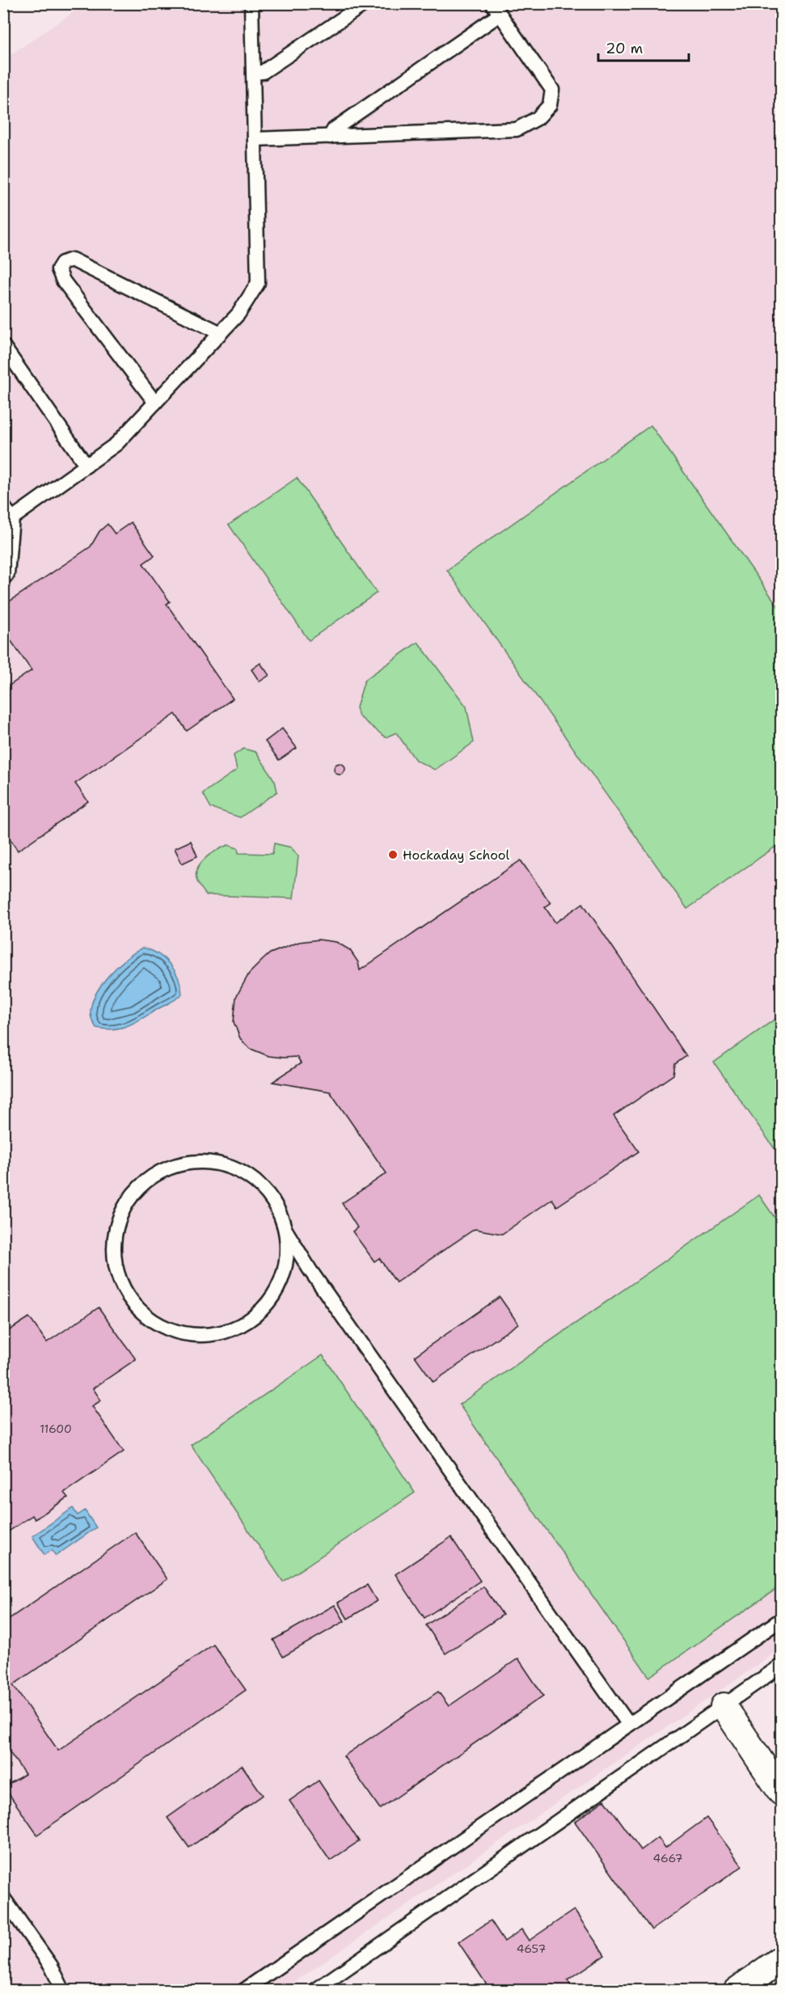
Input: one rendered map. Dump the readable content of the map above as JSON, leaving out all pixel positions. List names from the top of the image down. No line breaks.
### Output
{"places":["Hockaday School"],"house_numbers":["11600","4667","4657"],"scale_bar":"20 m"}
